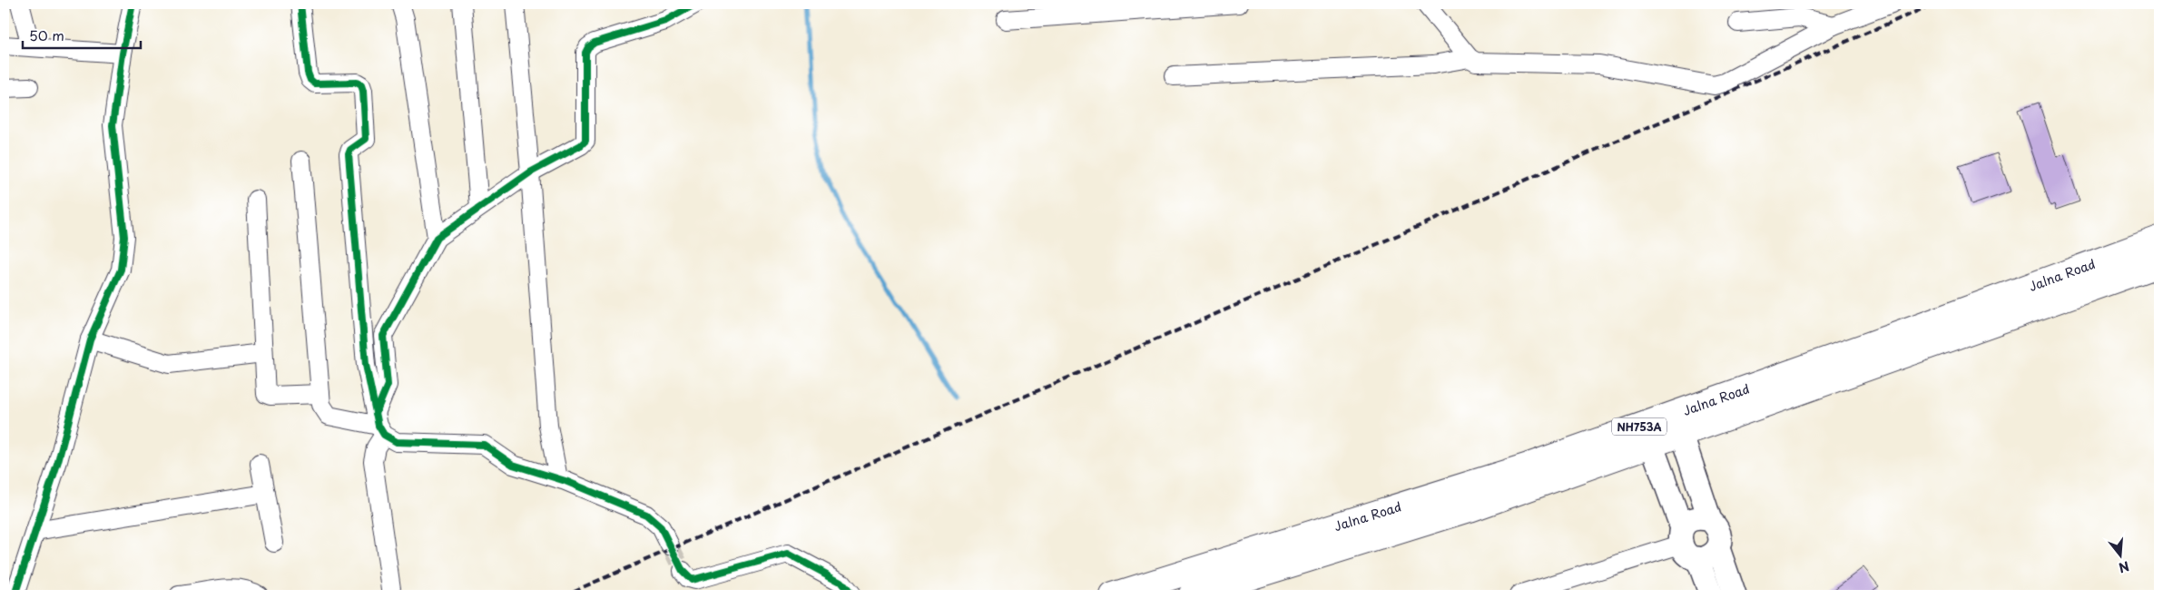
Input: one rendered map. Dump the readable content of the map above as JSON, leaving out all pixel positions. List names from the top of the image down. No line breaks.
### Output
{"streets":{"highway":["Jalna Road","NH753A"]},"scale_bar":"50 m","north":"bottom"}
